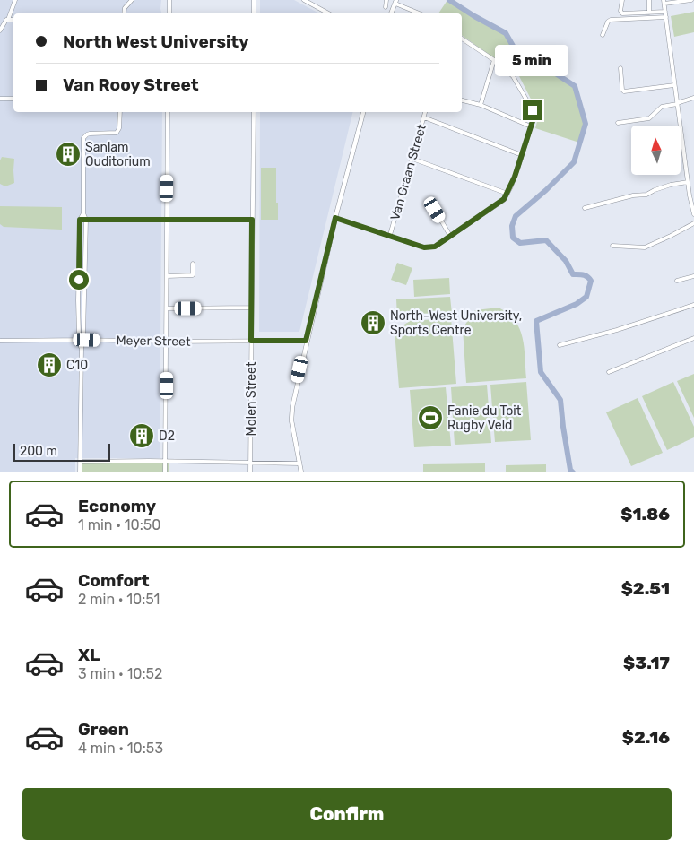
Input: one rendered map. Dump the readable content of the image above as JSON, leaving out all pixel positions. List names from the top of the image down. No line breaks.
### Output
{"streets":{"street":["Van Graan Street","Meyer Street","Molen Street"]},"crossings":[["Meyer Street","Molen Street"]],"places":{"building":["Sanlam Ouditorium","North-West University, Sports Centre","C10","D2"],"sports":["Fanie du Toit Rugby Veld"]},"scale_bar":"200 m","north":"top","page":{"banner":["North West University","Van Rooy Street"],"bubble":"5 min","scale":"200 m","list":[{"name":"Economy","note":"1 min · 10:50","value":"$1.86"},{"name":"Comfort","note":"2 min · 10:51","value":"$2.51"},{"name":"XL","note":"3 min · 10:52","value":"$3.17"},{"name":"Green","note":"4 min · 10:53","value":"$2.16"}],"buttons":"Confirm"}}
